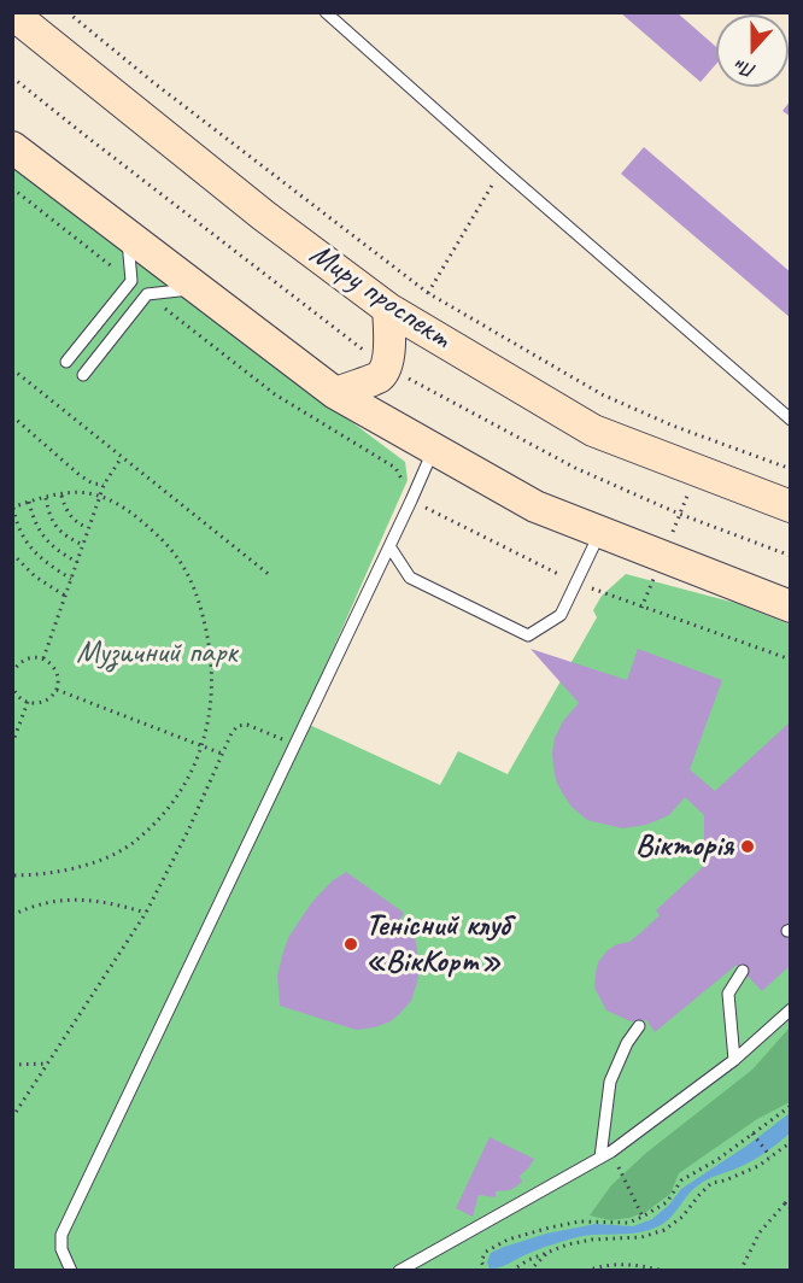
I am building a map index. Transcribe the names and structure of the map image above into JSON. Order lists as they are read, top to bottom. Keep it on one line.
{"streets":{"main road":["Миру проспект"]},"parks":["Музичний парк"],"places":["Вікторія","Тенісний клуб «ВікКорт»"],"north":"bottom"}
